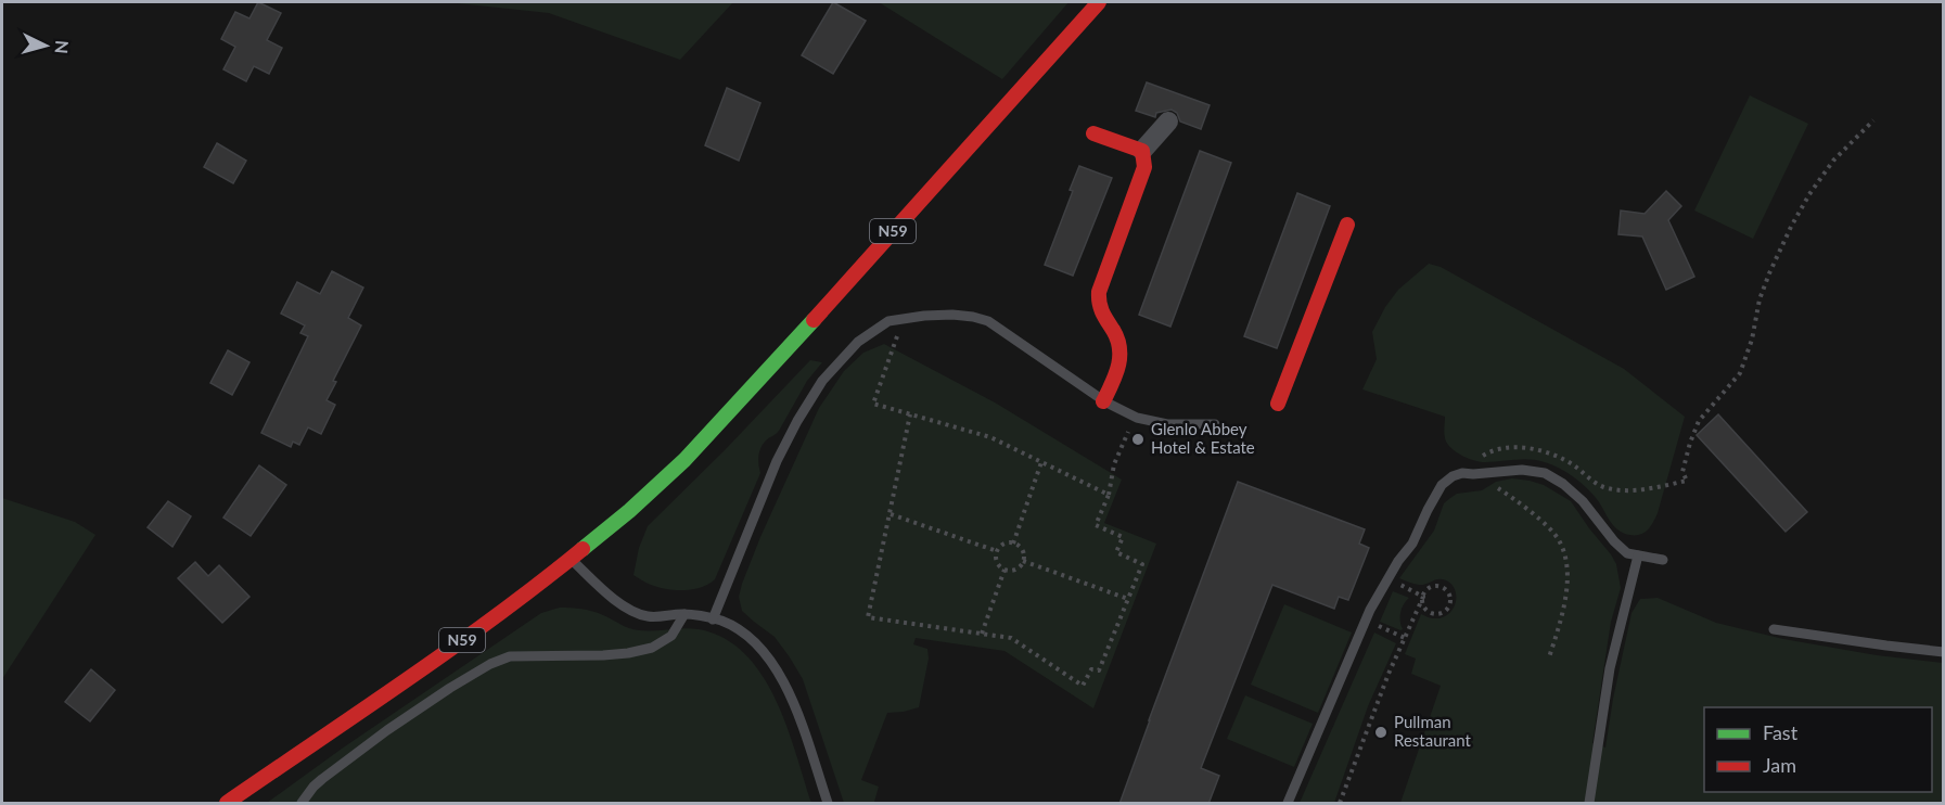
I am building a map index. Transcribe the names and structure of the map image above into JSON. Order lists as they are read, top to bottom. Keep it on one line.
{"streets":{"main road":["N59"]},"places":["Glenlo Abbey Hotel & Estate","Pullman Restaurant"],"legend":["Fast","Jam"],"north":"right"}
